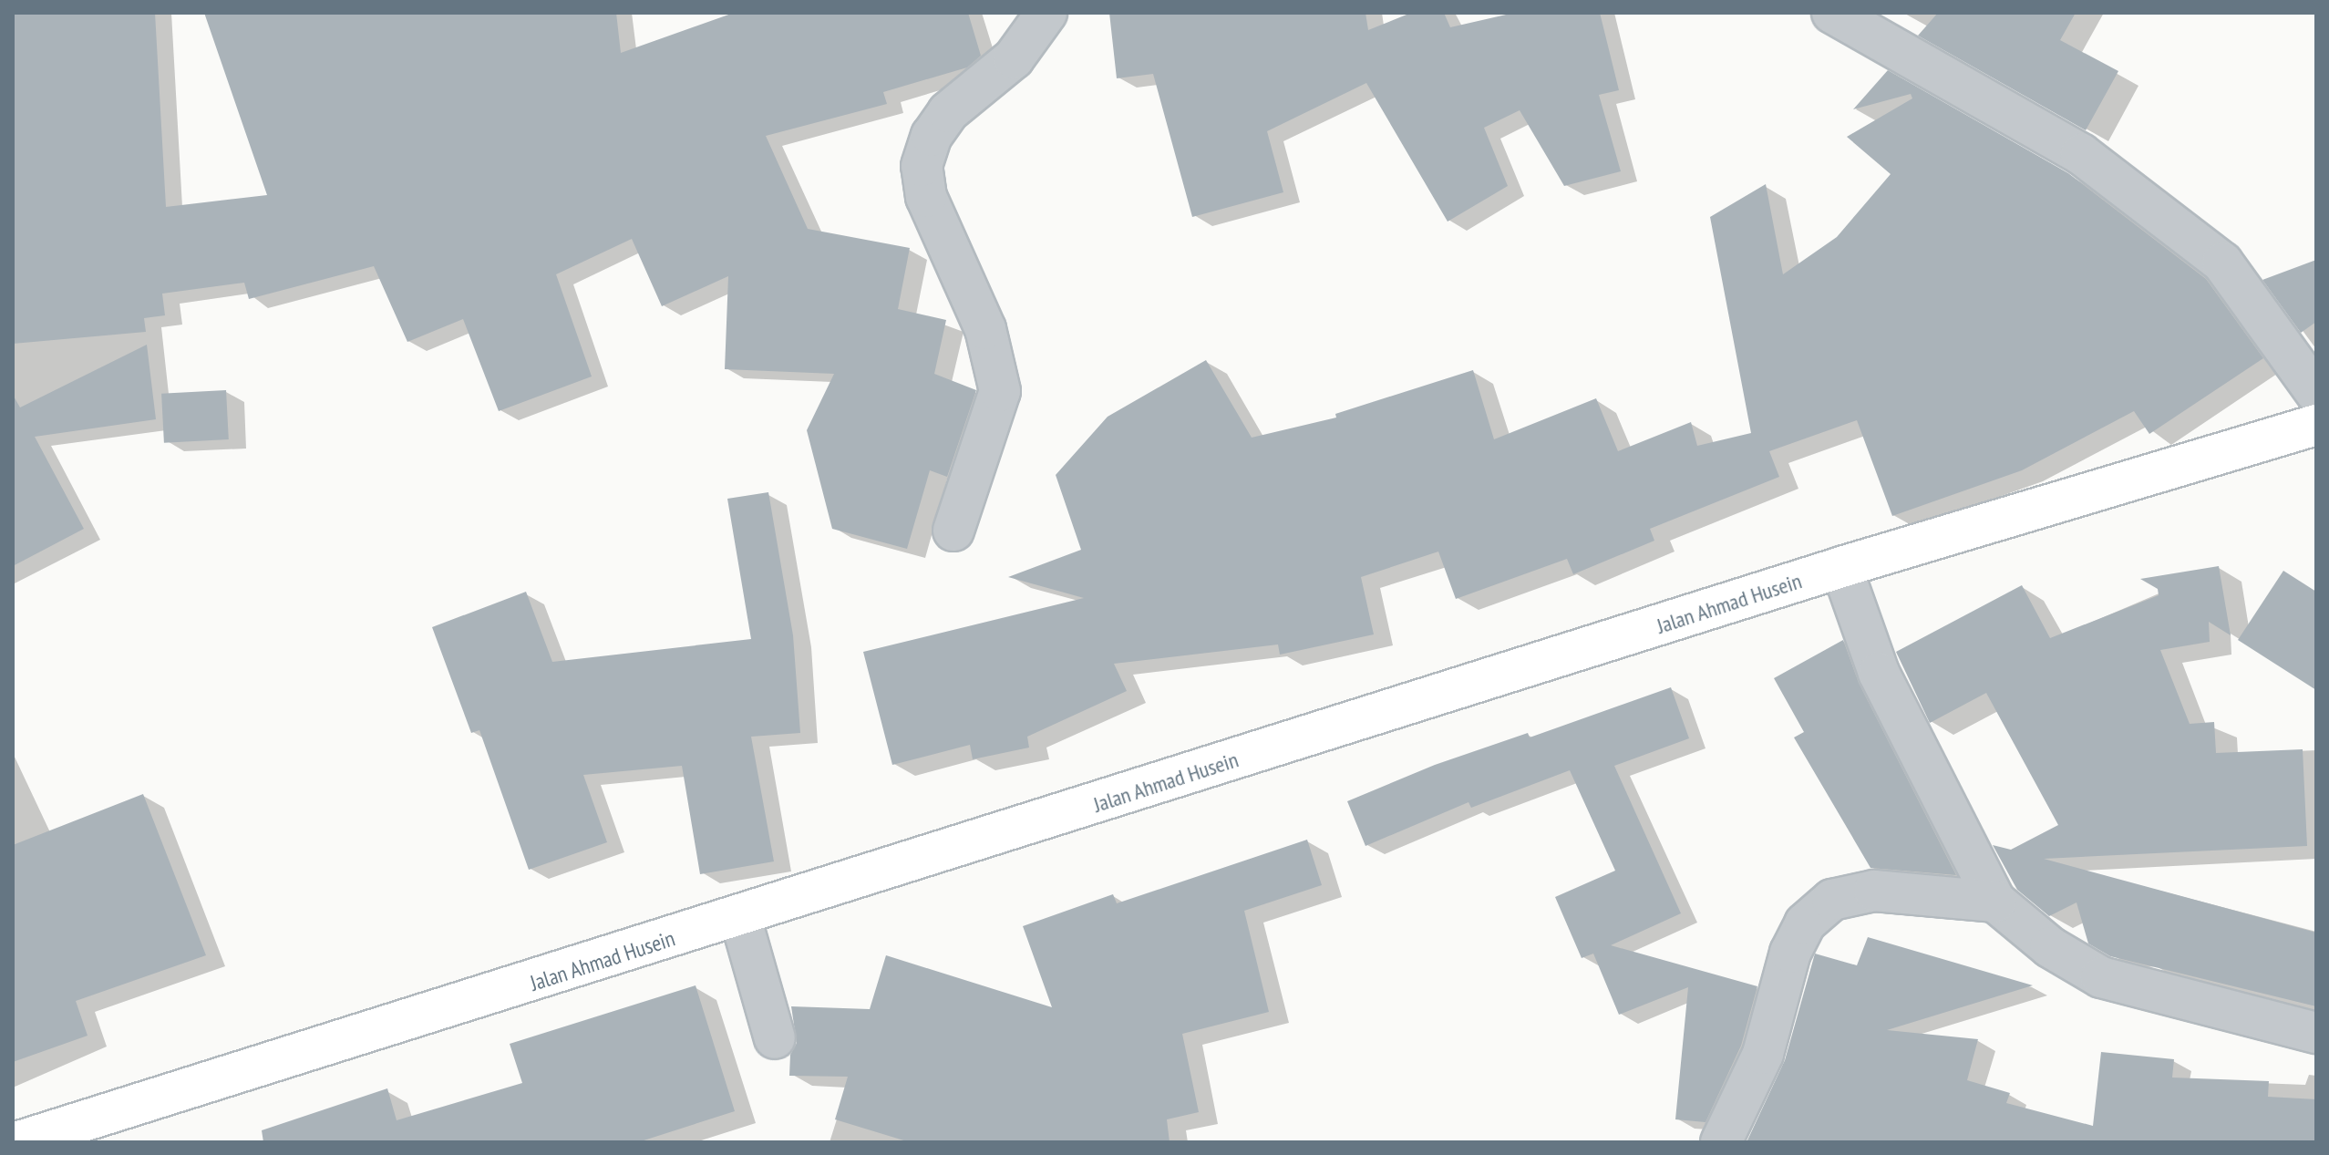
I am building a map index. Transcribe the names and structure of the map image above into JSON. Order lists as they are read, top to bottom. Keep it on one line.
{"streets":{"main road":["Jalan Ahmad Husein"]}}
